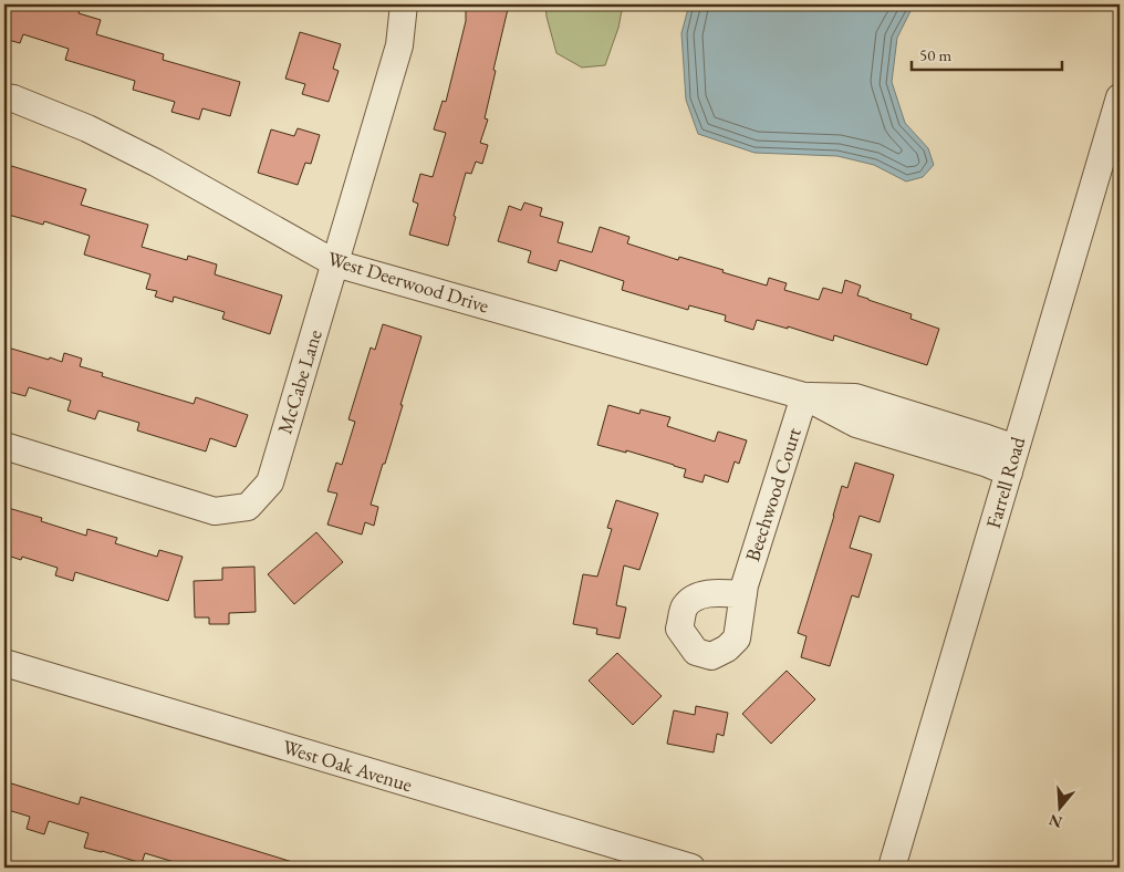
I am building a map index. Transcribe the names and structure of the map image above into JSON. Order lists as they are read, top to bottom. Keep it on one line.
{"streets":{"street":["West Deerwood Drive","McCabe Lane","Farrell Road","Beechwood Court","West Oak Avenue"]},"crossings":[["West Deerwood Drive","McCabe Lane"],["West Deerwood Drive","Farrell Road"],["West Deerwood Drive","Beechwood Court"]],"scale_bar":"50 m","north":"bottom"}
